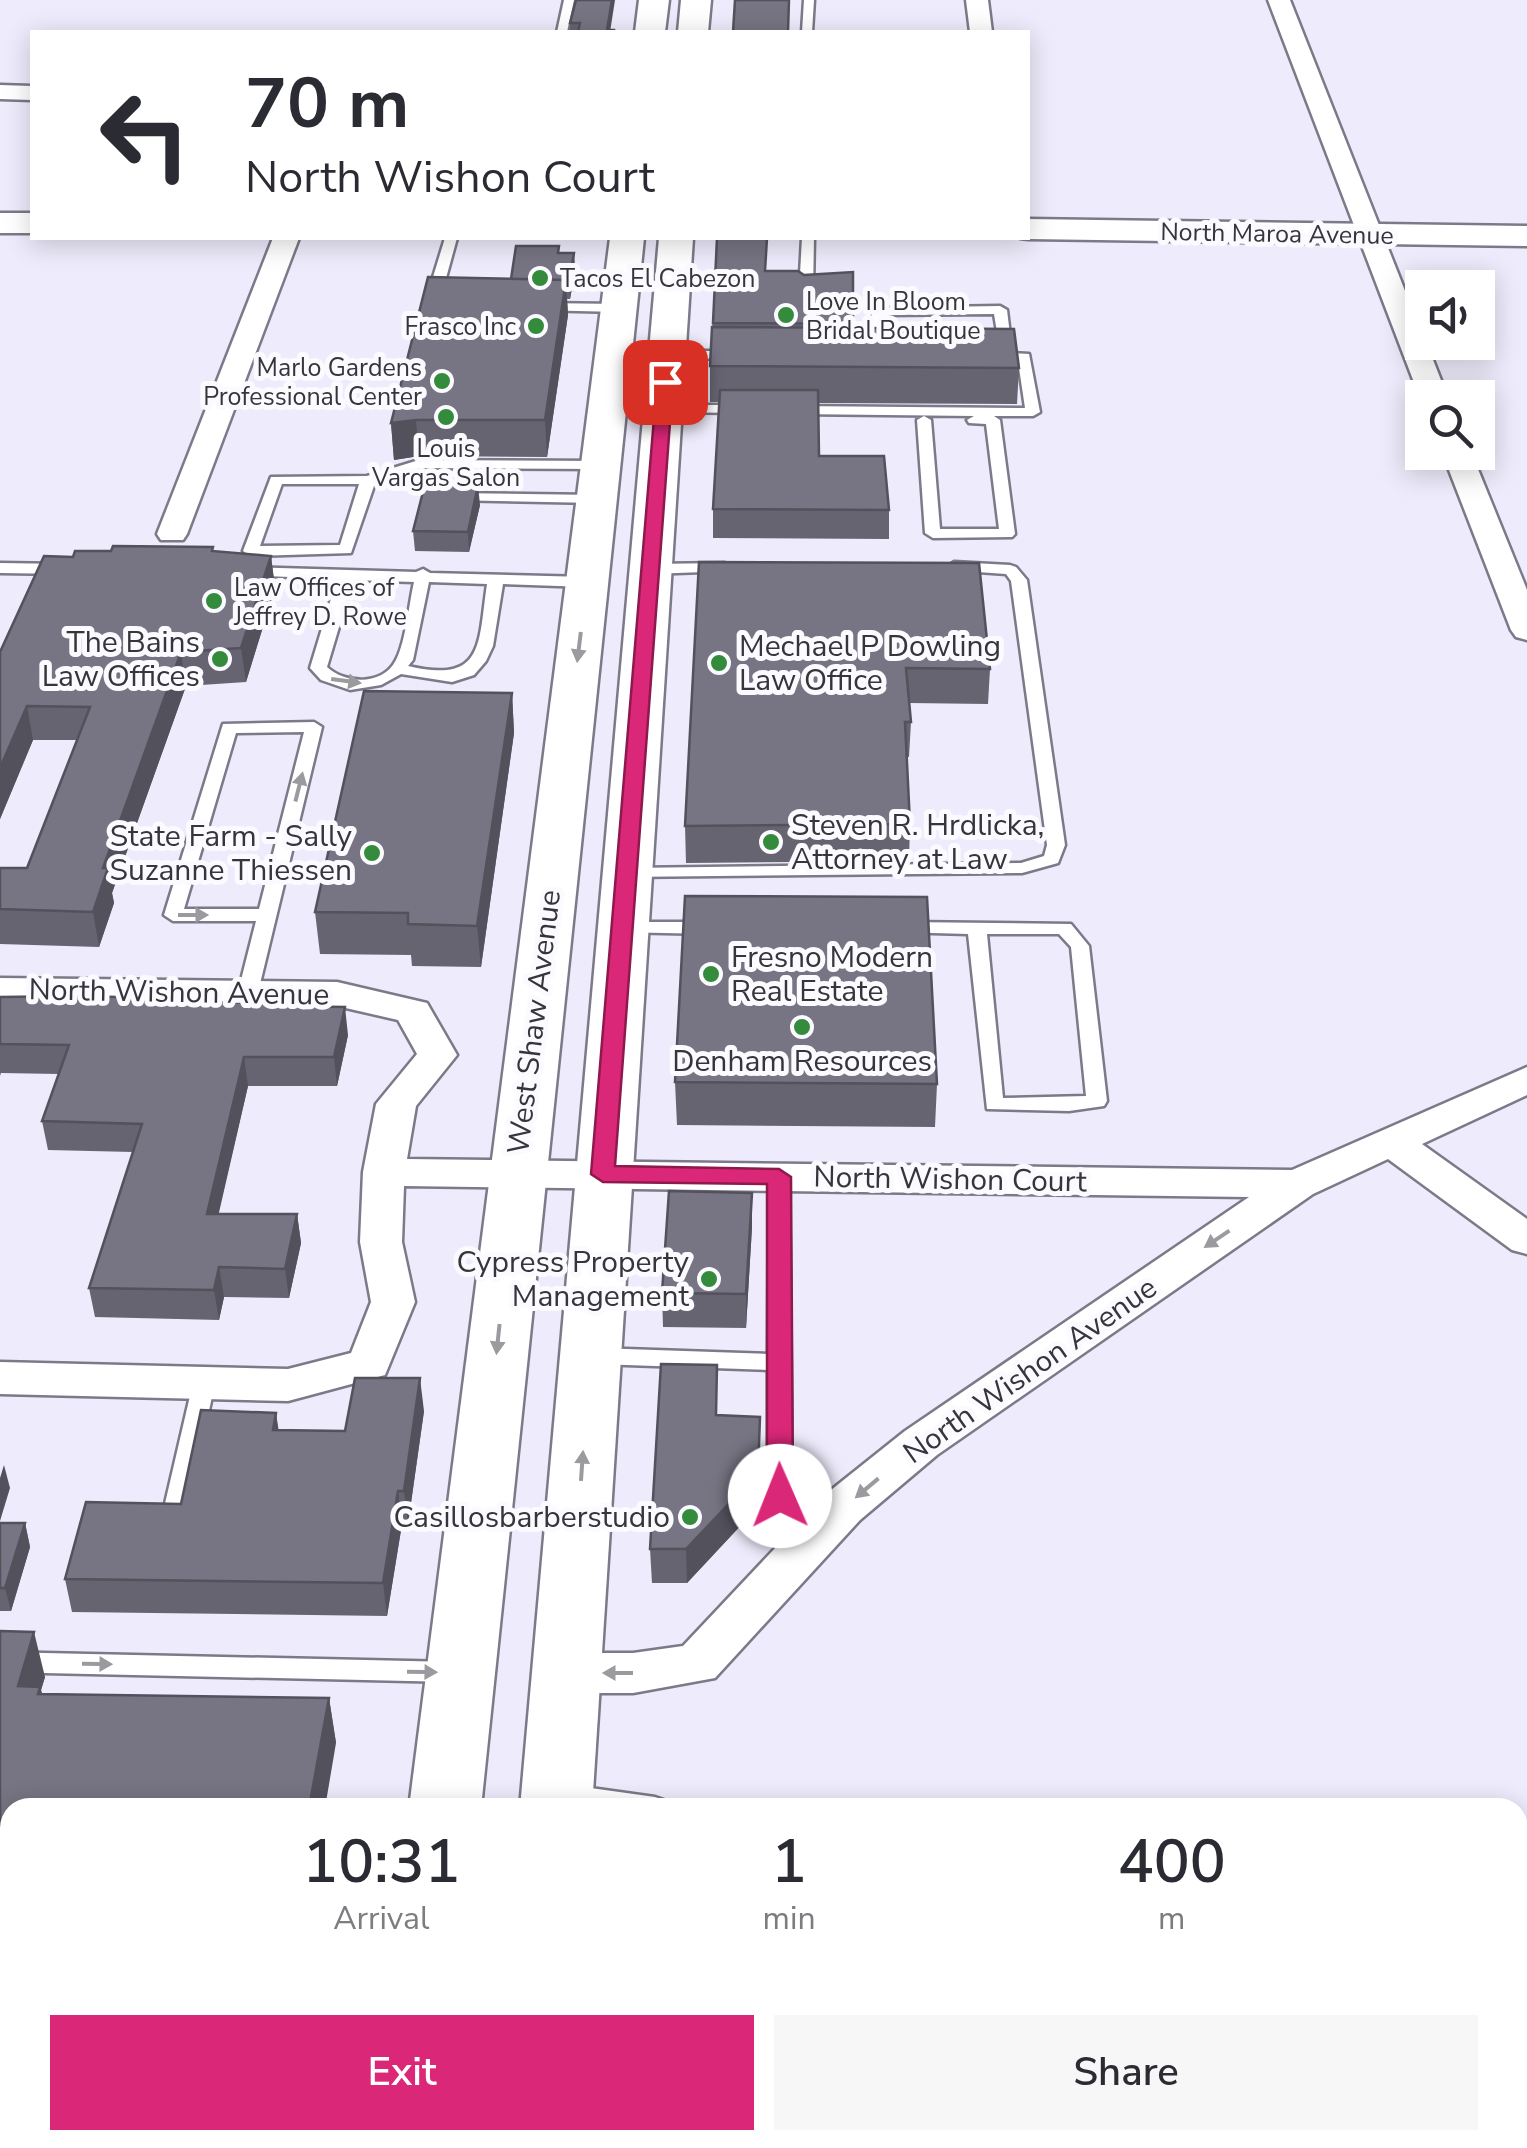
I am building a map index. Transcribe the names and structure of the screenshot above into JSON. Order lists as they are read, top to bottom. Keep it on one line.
{"streets":{"main road":["North Maroa Avenue","West Shaw Avenue"],"street":["North Wishon Avenue","North Wishon Court"]},"crossings":[["North Wishon Avenue","North Wishon Court"]],"one_way":["North Wishon Avenue"],"places":["Tacos El Cabezon","Love In Bloom Bridal Boutique","Frasco Inc","Marlo Gardens Professional Center","Louis Vargas Salon","Law Offices of Jeffrey D. Rowe","The Bains Law Offices","Mechael P Dowling Law Office","Steven R. Hrdlicka, Attorney at Law","State Farm - Sally Suzanne Thiessen","Fresno Modern Real Estate","Denham Resources","Cypress Property Management","Casillosbarberstudio"],"page":{"turn":["70 m","North Wishon Court"],"eta":["10:31","Arrival","1","min","400","m"],"buttons":["Exit","Share"]}}
